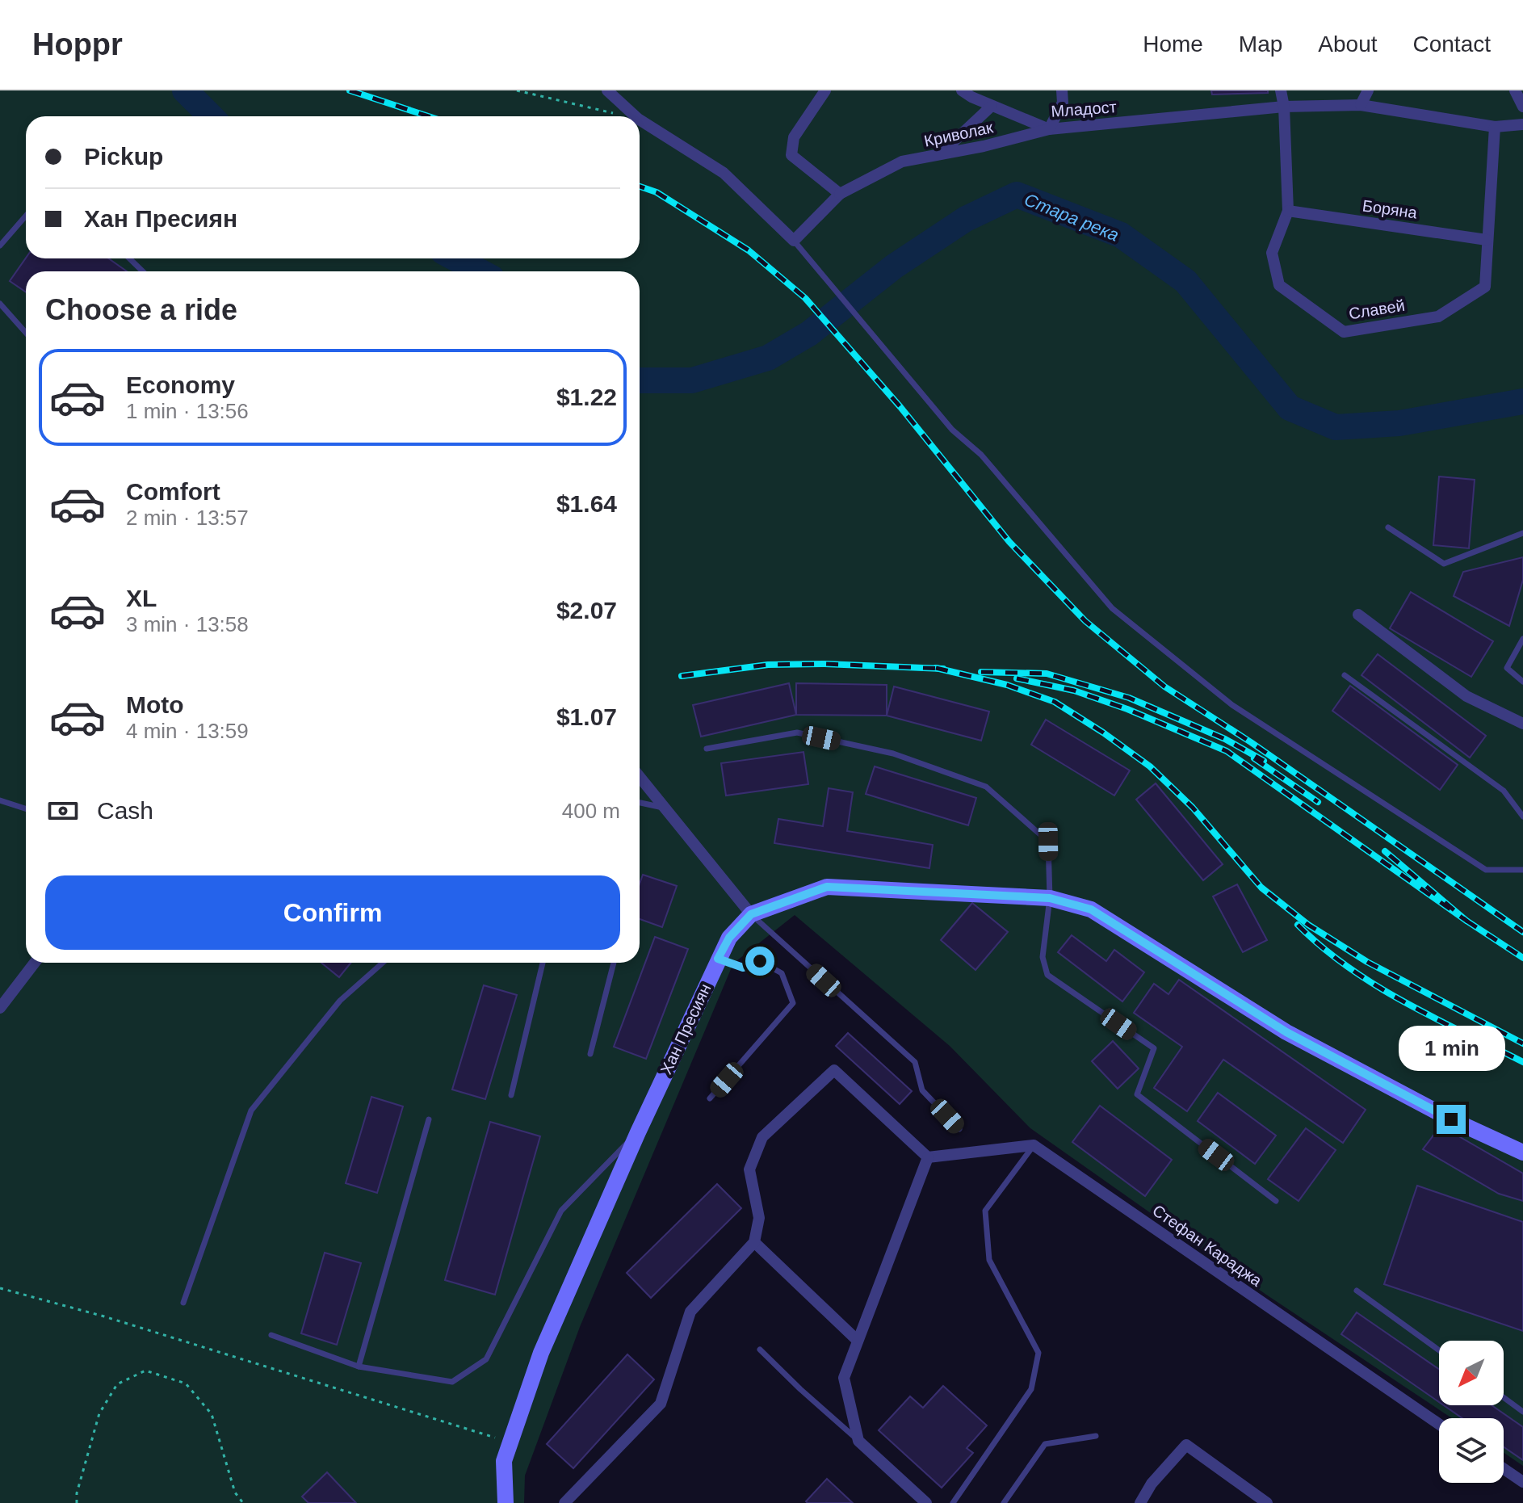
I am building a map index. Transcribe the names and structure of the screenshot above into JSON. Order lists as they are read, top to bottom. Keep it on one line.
{"streets":{"street":["Младост","Криволак","Боряна","Славей","Хан Пресиян","Стефан Караджа"]},"crossings":[["Младост","Криволак"],["Младост","Славей"],["Боряна","Славей"]],"water":["Стара река"],"north":"bottom left","page":{"header":"Hoppr","nav":["Home","Map","About","Contact"],"banner":["Pickup","Хан Пресиян"],"heading":"Choose a ride","list":[{"name":"Economy","note":"1 min · 13:56","value":"$1.22"},{"name":"Comfort","note":"2 min · 13:57","value":"$1.64"},{"name":"XL","note":"3 min · 13:58","value":"$2.07"},{"name":"Moto","note":"4 min · 13:59","value":"$1.07"}],"pay":["Cash","400 m"],"buttons":"Confirm","bubble":"1 min"}}
